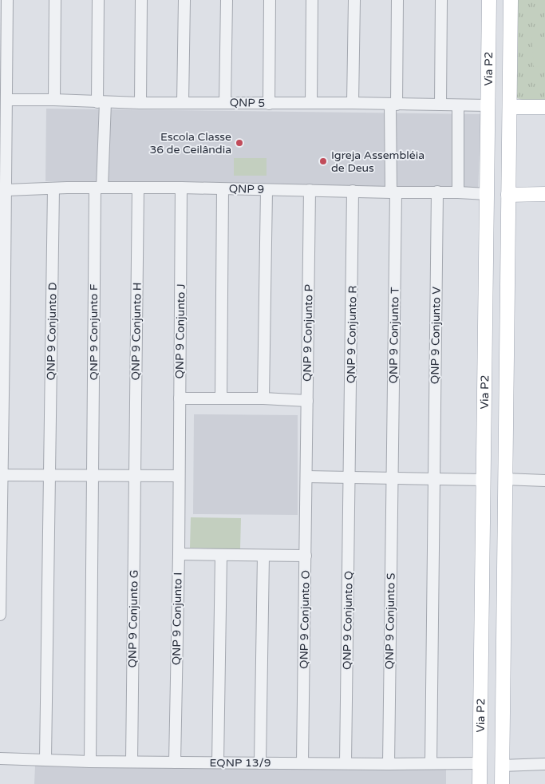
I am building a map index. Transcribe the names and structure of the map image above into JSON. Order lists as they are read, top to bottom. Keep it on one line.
{"streets":{"main road":["Via P2"],"street":["QNP 5","QNP 9","QNP 9 Conjunto D","QNP 9 Conjunto H","QNP 9 Conjunto J","QNP 9 Conjunto F","QNP 9 Conjunto P","QNP 9 Conjunto R","QNP 9 Conjunto T","QNP 9 Conjunto V","QNP 9 Conjunto G","QNP 9 Conjunto I","QNP 9 Conjunto O","QNP 9 Conjunto Q","QNP 9 Conjunto S","EQNP 13/9"]},"crossings":[["Via P2","QNP 5"],["Via P2","QNP 9"],["Via P2","EQNP 13/9"],["QNP 5","QNP 9 Conjunto F"],["QNP 5","QNP 9 Conjunto T"],["QNP 9","QNP 9 Conjunto D"],["QNP 9","QNP 9 Conjunto H"],["QNP 9","QNP 9 Conjunto J"],["QNP 9","QNP 9 Conjunto F"],["QNP 9","QNP 9 Conjunto P"],["QNP 9","QNP 9 Conjunto R"],["QNP 9","QNP 9 Conjunto T"],["QNP 9","QNP 9 Conjunto V"],["QNP 9 Conjunto D","EQNP 13/9"],["QNP 9 Conjunto H","QNP 9 Conjunto G"],["QNP 9 Conjunto J","QNP 9 Conjunto I"],["QNP 9 Conjunto F","EQNP 13/9"],["QNP 9 Conjunto P","QNP 9 Conjunto O"],["QNP 9 Conjunto R","QNP 9 Conjunto Q"],["QNP 9 Conjunto T","QNP 9 Conjunto S"],["QNP 9 Conjunto V","EQNP 13/9"],["QNP 9 Conjunto G","EQNP 13/9"],["QNP 9 Conjunto I","EQNP 13/9"],["QNP 9 Conjunto O","EQNP 13/9"],["QNP 9 Conjunto Q","EQNP 13/9"],["QNP 9 Conjunto S","EQNP 13/9"]],"places":["Escola Classe 36 de Ceilândia","Igreja Assembléia de Deus"]}
